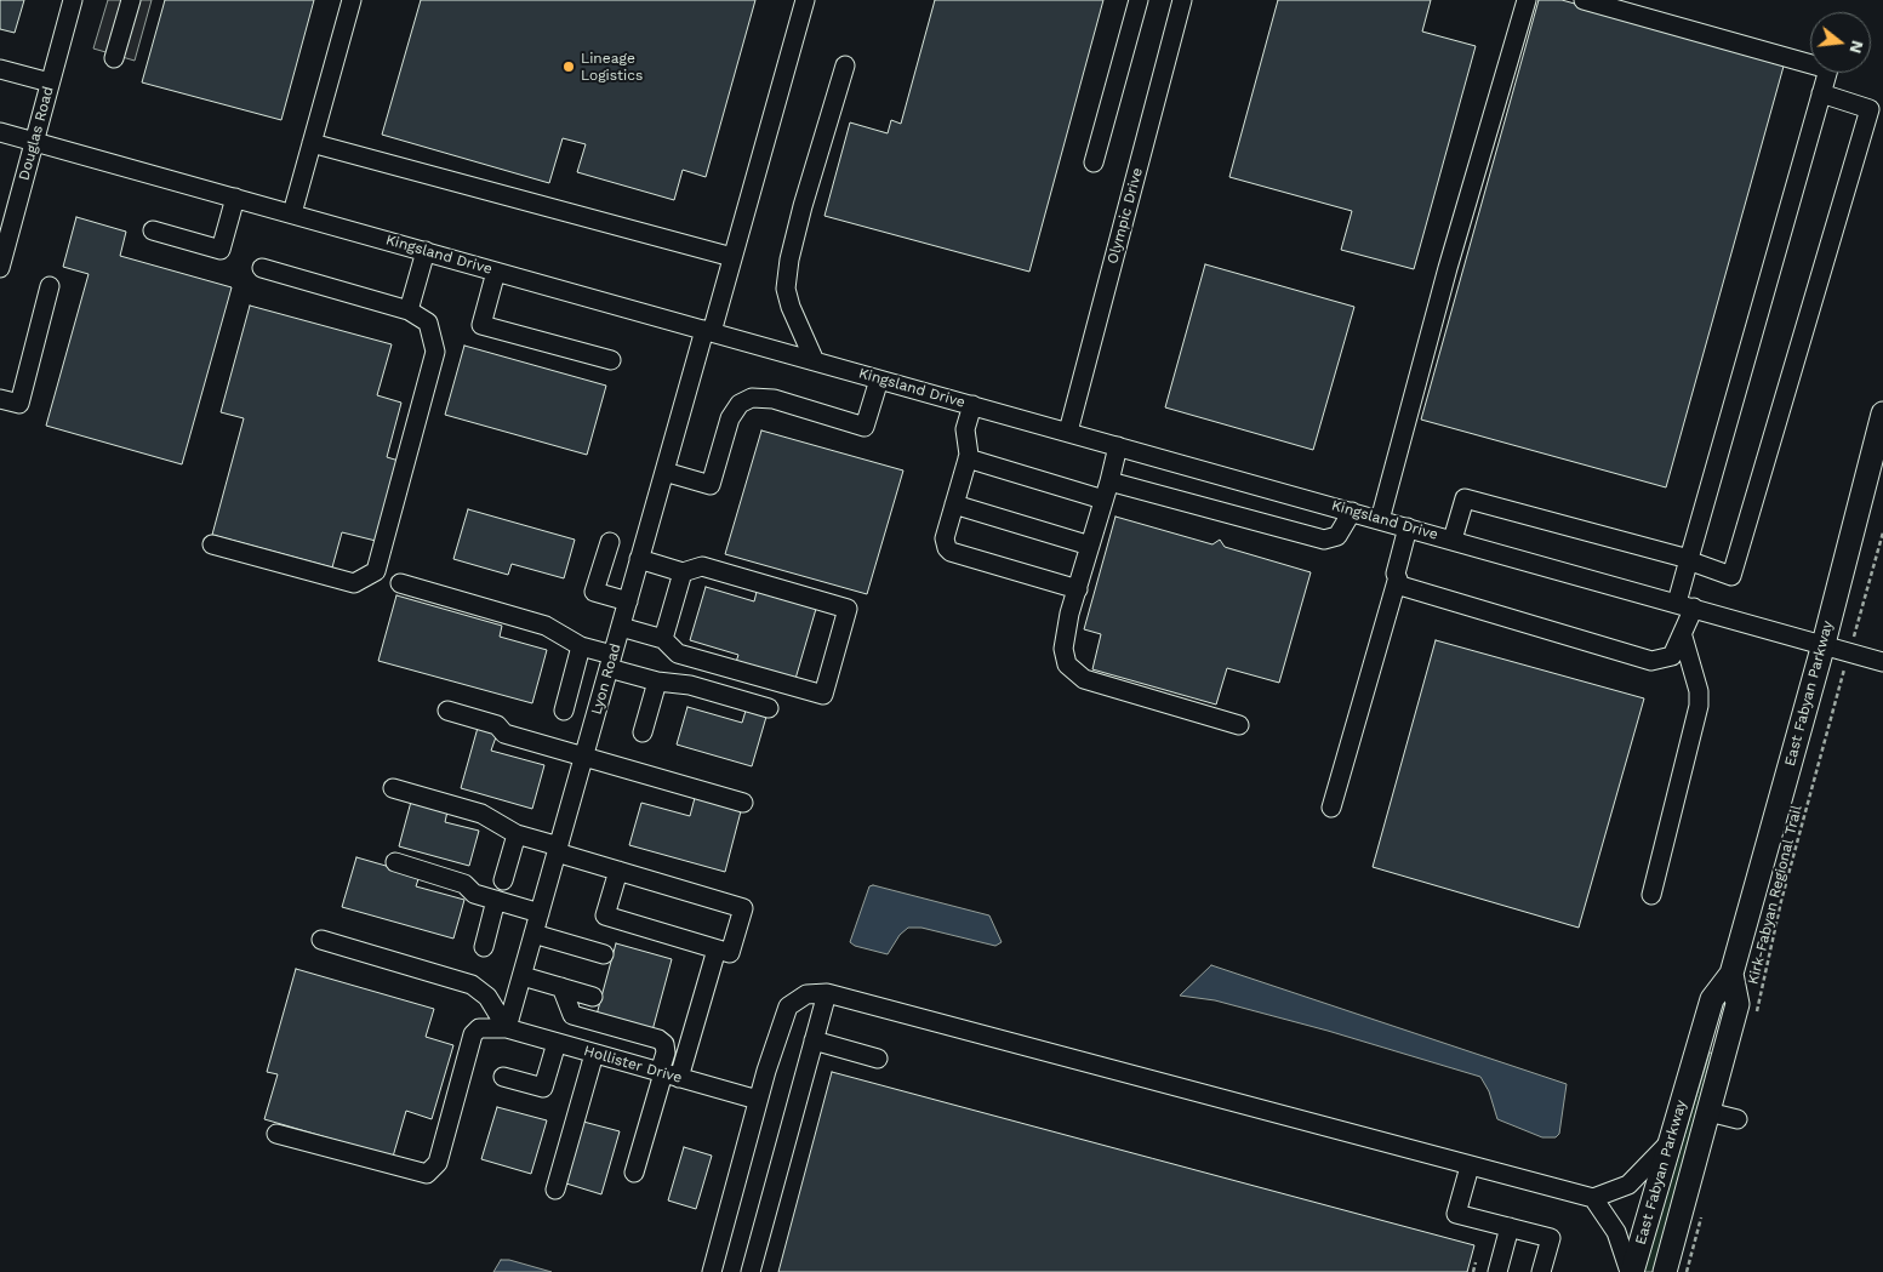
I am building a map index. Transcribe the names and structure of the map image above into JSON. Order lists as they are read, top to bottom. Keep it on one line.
{"streets":{"main road":["East Fabyan Parkway"],"street":["Douglas Road","Olympic Drive","Kingsland Drive","Lyon Road","Hollister Drive"],"path":["Kirk-Fabyan Regional Trail"]},"crossings":[["Douglas Road","Kingsland Drive"],["Olympic Drive","Kingsland Drive"],["Kingsland Drive","Lyon Road"],["Kingsland Drive","East Fabyan Parkway"],["Lyon Road","Hollister Drive"]],"places":["Lineage Logistics"],"north":"right"}
